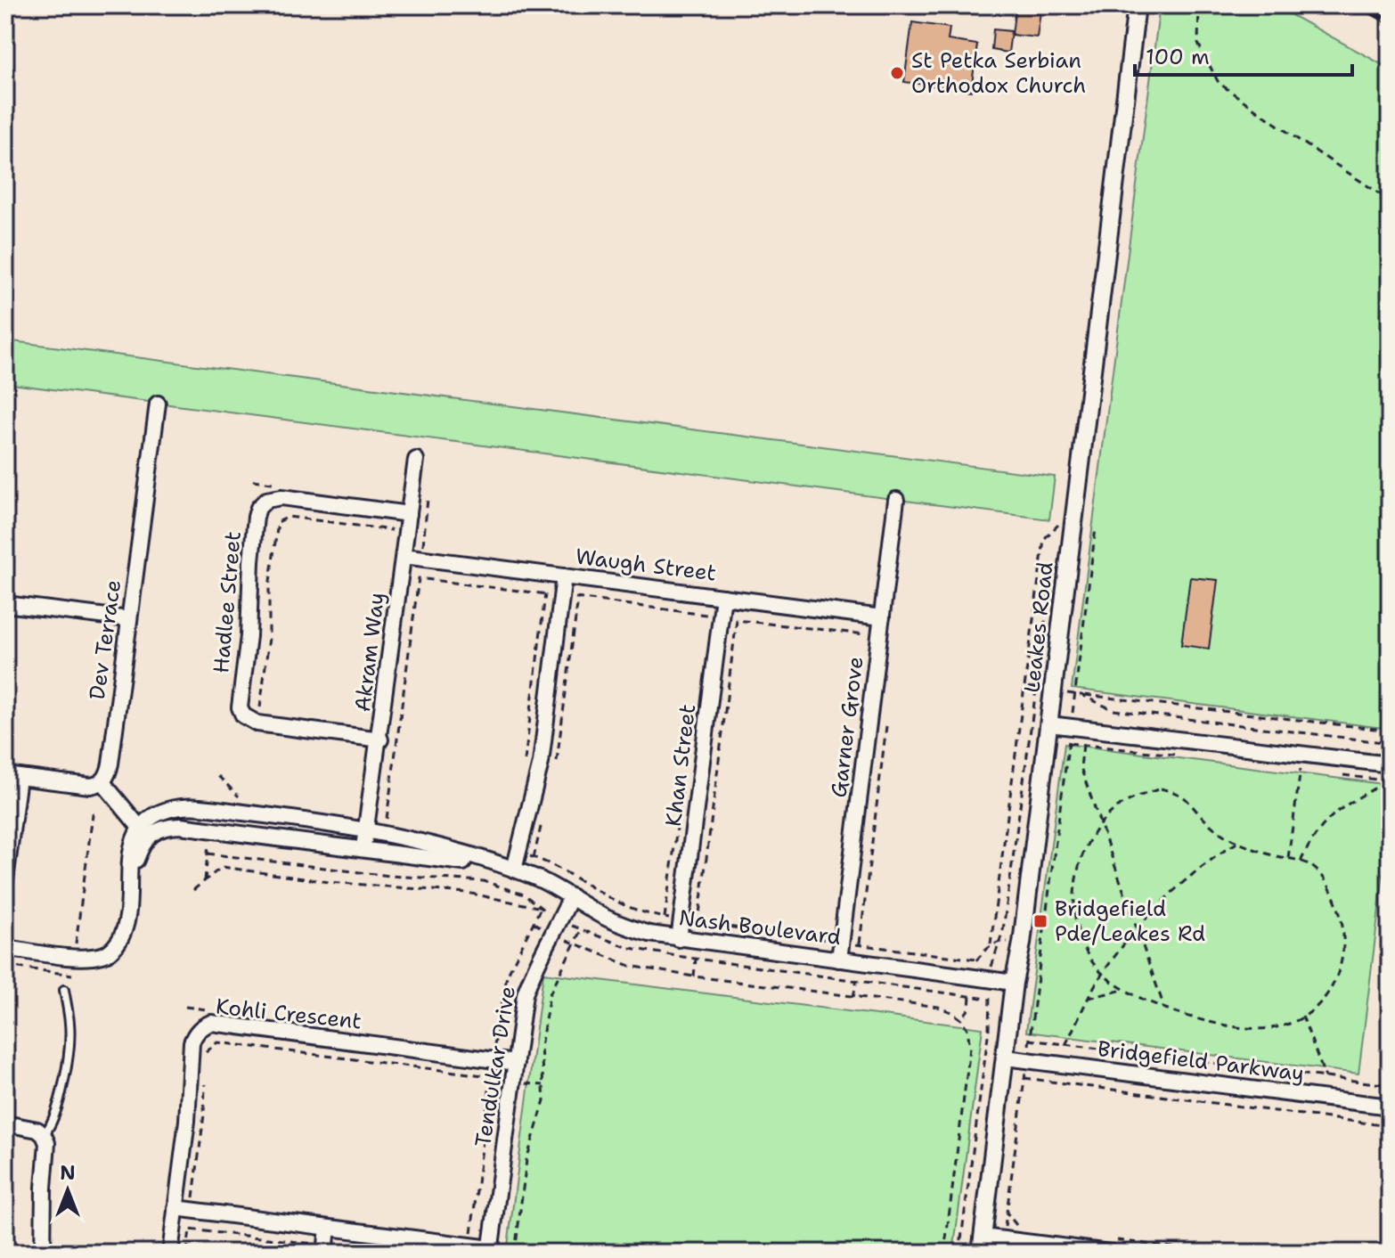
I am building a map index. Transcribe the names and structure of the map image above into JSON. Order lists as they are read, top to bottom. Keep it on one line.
{"streets":{"street":["Waugh Street","Hadlee Street","Leakes Road","Dev Terrace","Akram Way","Garner Grove","Khan Street","Nash Boulevard","Kohli Crescent","Bridgefield Parkway","Tendulkar Drive"]},"crossings":[["Waugh Street","Akram Way"],["Waugh Street","Garner Grove"],["Waugh Street","Khan Street"],["Hadlee Street","Akram Way"],["Leakes Road","Nash Boulevard"],["Leakes Road","Bridgefield Parkway"],["Akram Way","Nash Boulevard"],["Garner Grove","Nash Boulevard"],["Khan Street","Nash Boulevard"],["Nash Boulevard","Tendulkar Drive"],["Kohli Crescent","Tendulkar Drive"]],"places":{"other":["St Petka Serbian Orthodox Church"],"transit":["Bridgefield Pde/Leakes Rd"]},"scale_bar":"100 m","north":"top"}
